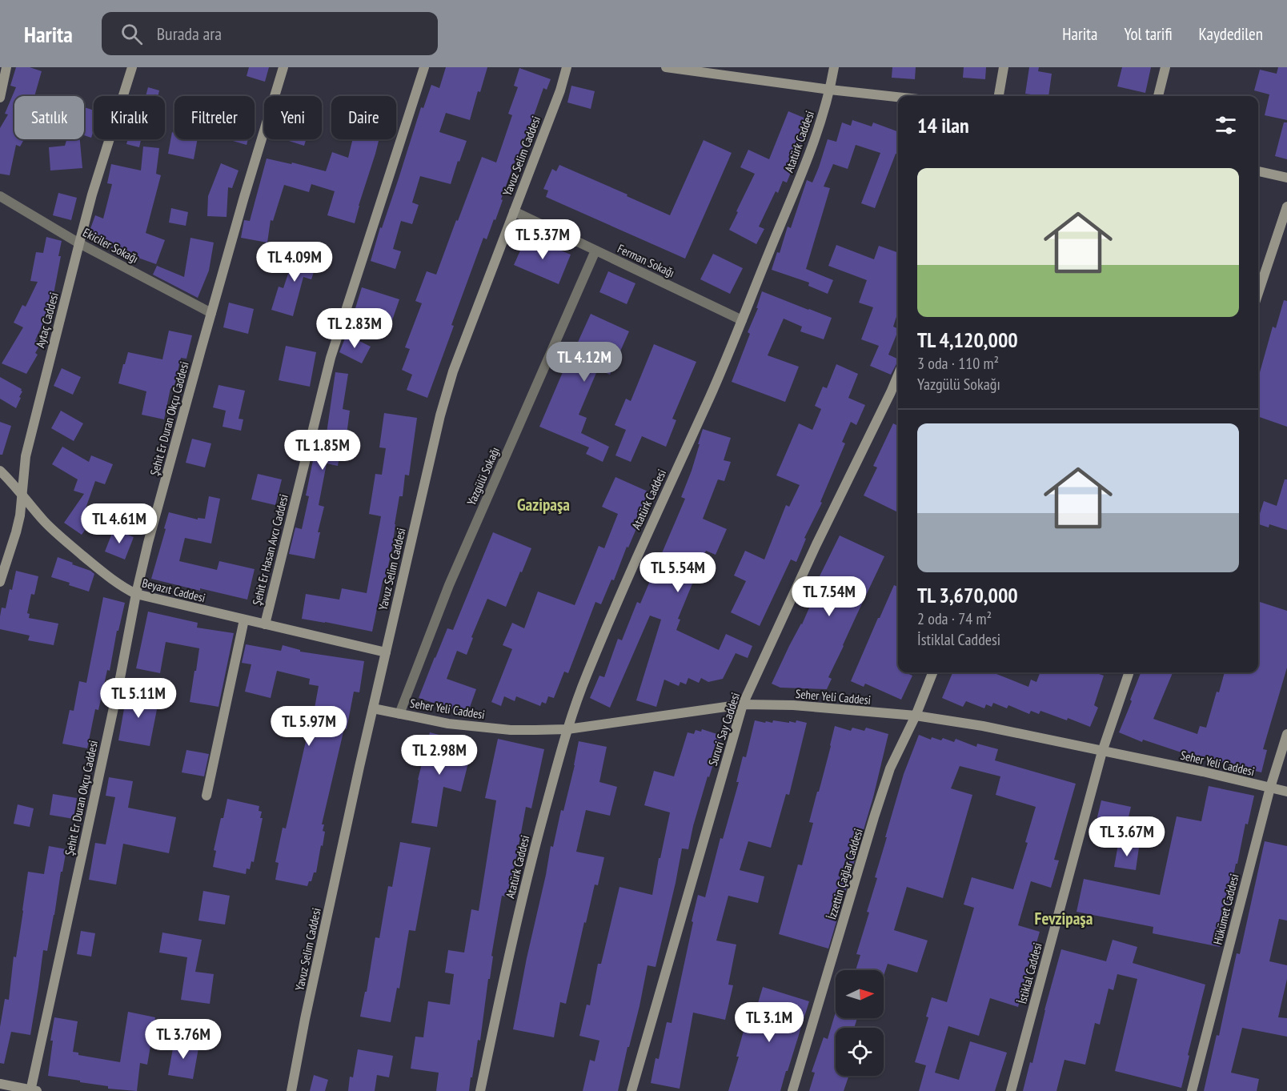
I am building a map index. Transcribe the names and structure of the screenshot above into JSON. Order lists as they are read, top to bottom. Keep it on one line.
{"streets":{"street":["Atatürk Caddesi","Yavuz Selim Caddesi","Ekiciler Sokağı","Ferman Sokağı","Aytaç Caddesi","Şehit Er Duran Okçu Caddesi","Yazgülü Sokağı","Şehit Er Hasan Avcı Caddesi","Beyazıt Caddesi","Seher Yeli Caddesi","Sururi Say Caddesi","İzzettin Çağlar Caddesi","Hükümet Caddesi","İstiklal Caddesi"]},"crossings":[["Atatürk Caddesi","Ferman Sokağı"],["Atatürk Caddesi","Seher Yeli Caddesi"],["Yavuz Selim Caddesi","Ferman Sokağı"],["Yavuz Selim Caddesi","Beyazıt Caddesi"],["Yavuz Selim Caddesi","Seher Yeli Caddesi"],["Ekiciler Sokağı","Aytaç Caddesi"],["Ekiciler Sokağı","Şehit Er Duran Okçu Caddesi"],["Ferman Sokağı","Yazgülü Sokağı"],["Aytaç Caddesi","Beyazıt Caddesi"],["Şehit Er Duran Okçu Caddesi","Beyazıt Caddesi"],["Yazgülü Sokağı","Seher Yeli Caddesi"],["Şehit Er Hasan Avcı Caddesi","Beyazıt Caddesi"],["Seher Yeli Caddesi","Sururi Say Caddesi"],["Seher Yeli Caddesi","İzzettin Çağlar Caddesi"],["Seher Yeli Caddesi","Hükümet Caddesi"],["Seher Yeli Caddesi","İstiklal Caddesi"]],"districts":["Gazipaşa","Fevzipaşa"],"north":"right","page":{"header":"Harita","search":"Burada ara","nav":["Harita","Yol tarifi","Kaydedilen"],"chip":["Satılık","Kiralık","Filtreler","Yeni","Daire"],"heading":"14 ilan","list":[{"name":"TL 4,120,000","note":"3 oda · 110 m² · Yazgülü Sokağı"},{"name":"TL 3,670,000","note":"2 oda · 74 m² · İstiklal Caddesi"}],"price":["TL 5.37M","TL 4.09M","TL 2.83M","TL 4.12M","TL 1.85M","TL 4.61M","TL 5.54M","TL 7.54M","TL 5.11M","TL 5.97M","TL 2.98M","TL 3.67M","TL 3.1M","TL 3.76M"]}}
